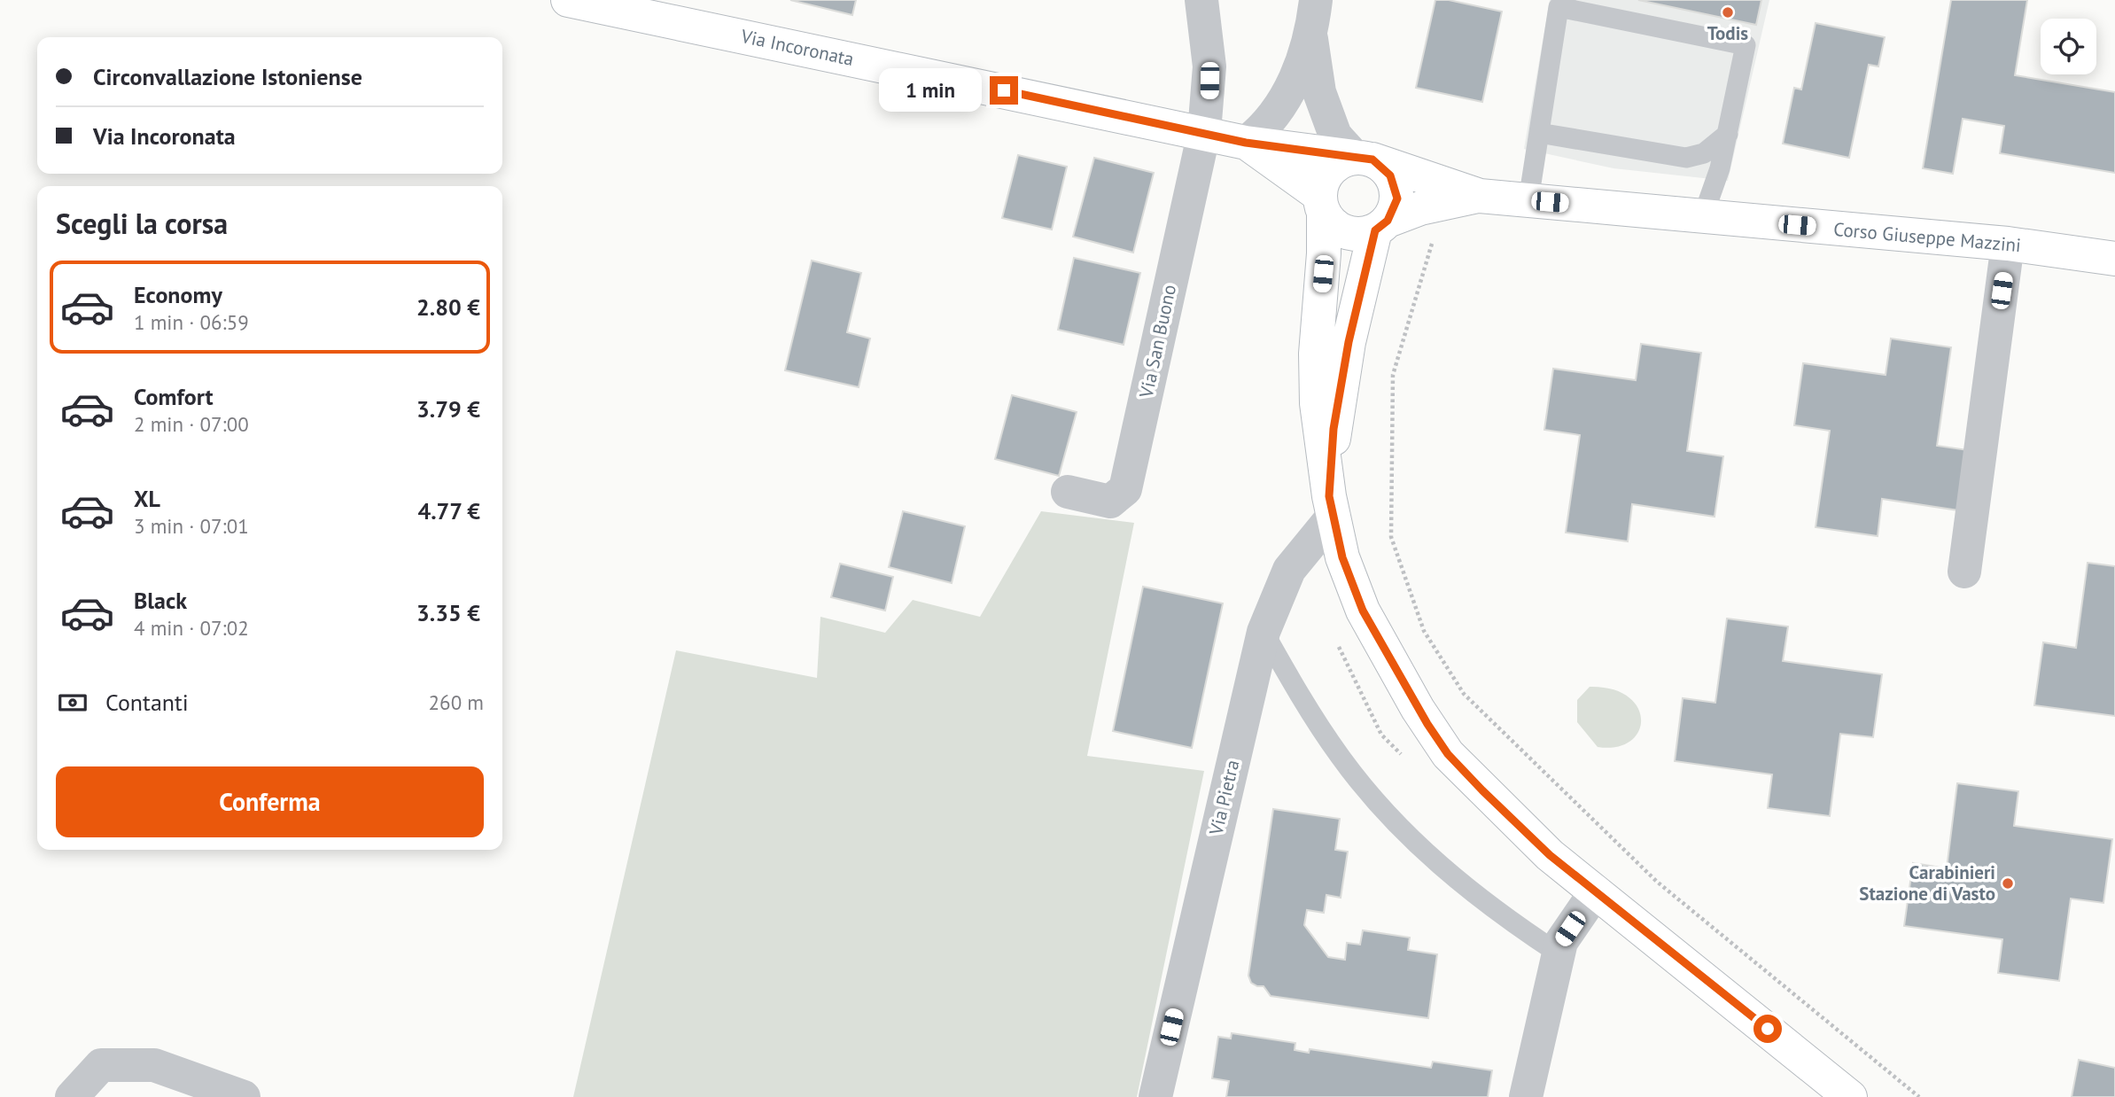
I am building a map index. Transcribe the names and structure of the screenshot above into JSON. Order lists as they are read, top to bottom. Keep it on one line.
{"streets":{"main road":["Via Incoronata","Corso Giuseppe Mazzini"],"street":["Via San Buono","Via Pietra"]},"crossings":[["Via Incoronata","Corso Giuseppe Mazzini"],["Via Incoronata","Via San Buono"]],"places":["Todis","Carabinieri Stazione di Vasto"],"page":{"banner":["Circonvallazione Istoniense","Via Incoronata"],"bubble":"1 min","heading":"Scegli la corsa","list":[{"name":"Economy","note":"1 min · 06:59","value":"2.80 €"},{"name":"Comfort","note":"2 min · 07:00","value":"3.79 €"},{"name":"XL","note":"3 min · 07:01","value":"4.77 €"},{"name":"Black","note":"4 min · 07:02","value":"3.35 €"}],"pay":["Contanti","260 m"],"buttons":"Conferma"}}
